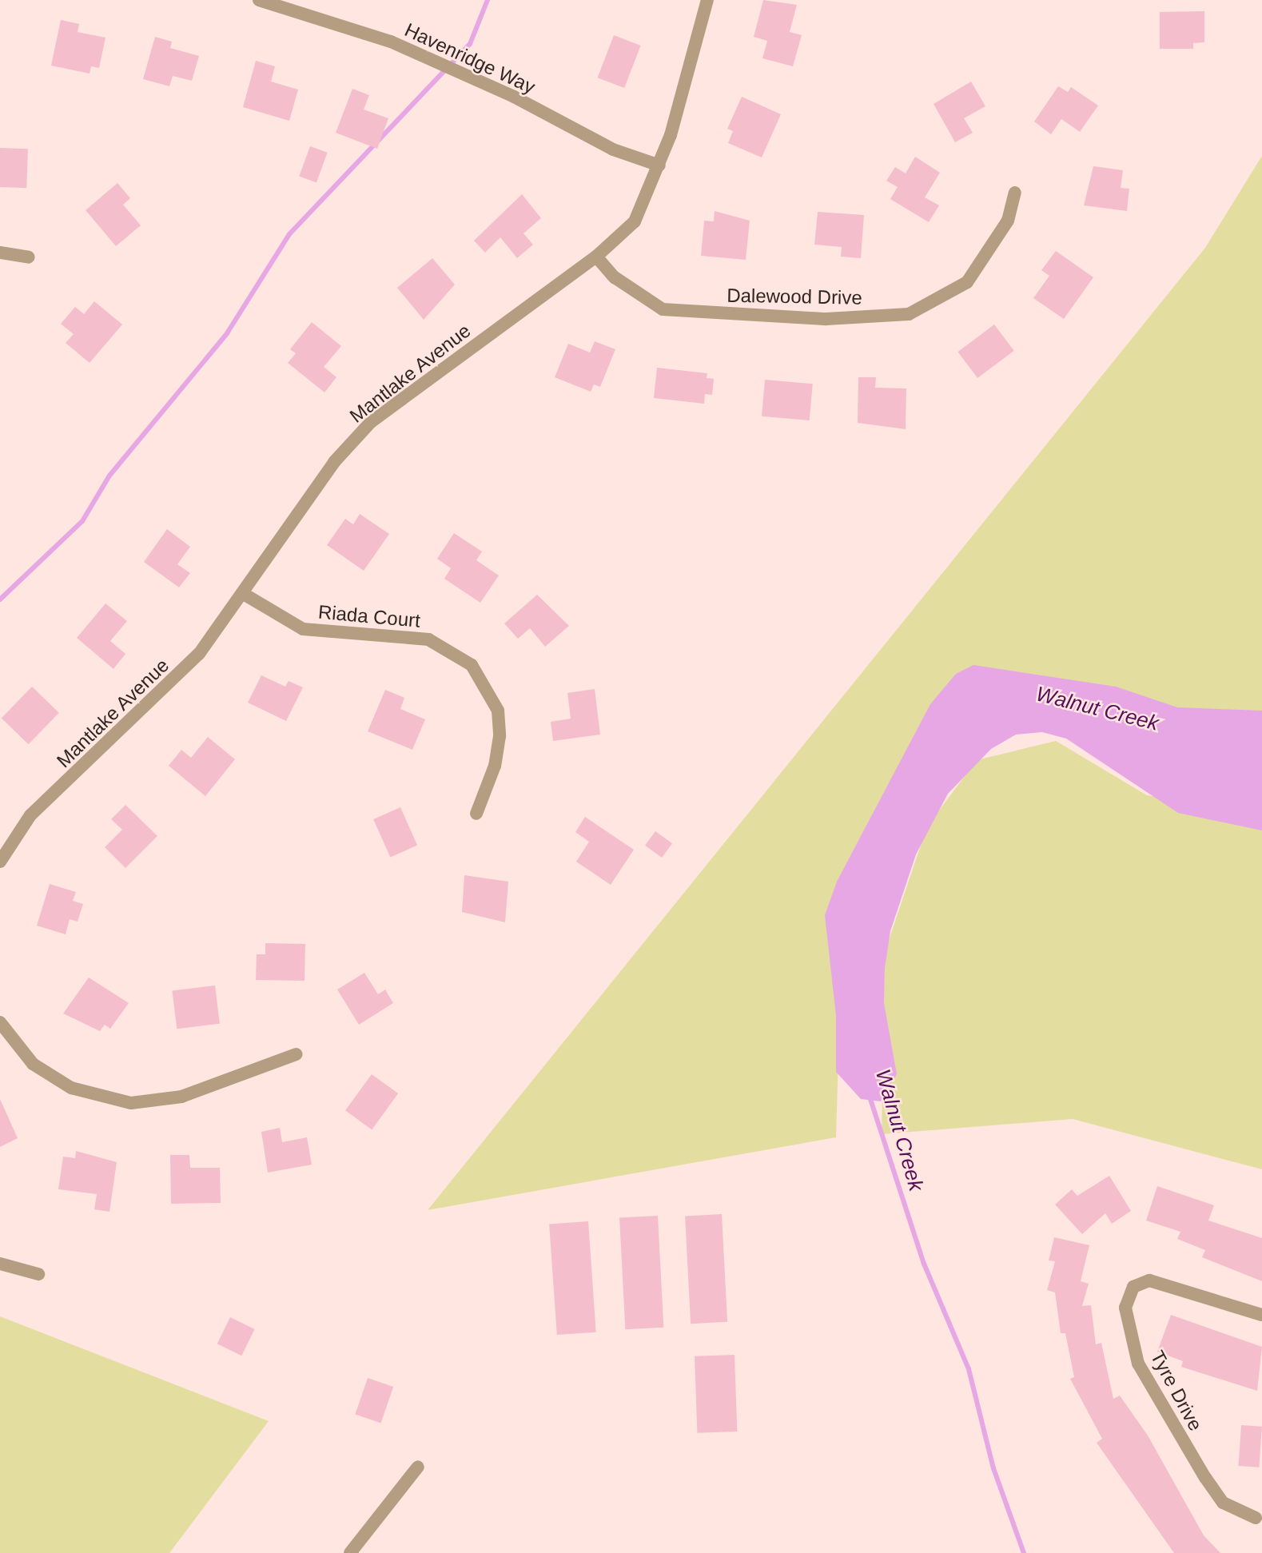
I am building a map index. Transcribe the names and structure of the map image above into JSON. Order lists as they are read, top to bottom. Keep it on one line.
{"streets":{"street":["Havenridge Way","Dalewood Drive","Mantlake Avenue","Riada Court","Tyre Drive"]},"crossings":[["Havenridge Way","Mantlake Avenue"],["Dalewood Drive","Mantlake Avenue"],["Mantlake Avenue","Riada Court"]],"water":["Walnut Creek"]}
